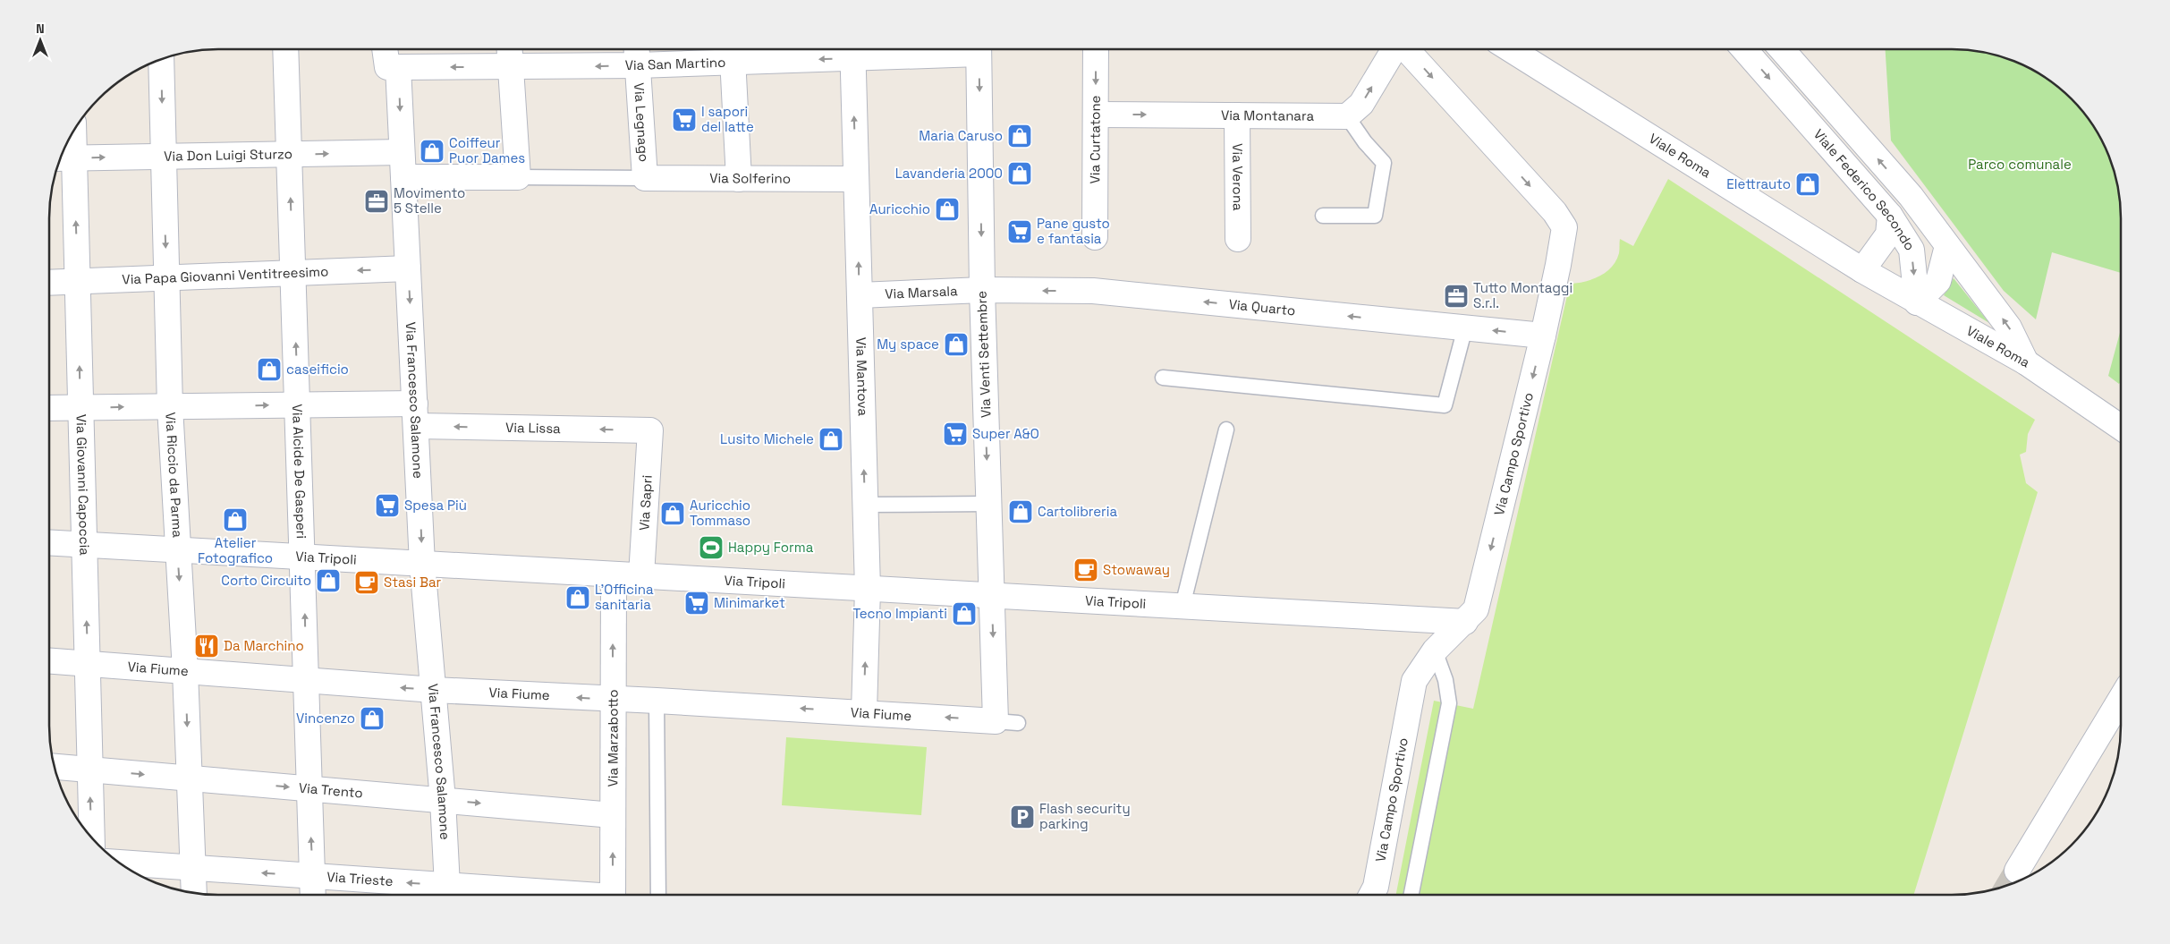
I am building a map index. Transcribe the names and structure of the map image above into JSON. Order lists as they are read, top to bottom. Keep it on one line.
{"streets":{"street":["Via San Martino","Via Montanara","Via Legnago","Via Curtatone","Via Don Luigi Sturzo","Viale Roma","Via Verona","Via Solferino","Viale Federico Secondo","Via Papa Giovanni Ventitreesimo","Via Marsala","Via Quarto","Via Venti Settembre","Via Mantova","Via Francesco Salamone","Via Lissa","Via Campo Sportivo","Via Alcide De Gasperi","Via Riccio da Parma","Via Giovanni Capoccia","Via Sapri","Via Tripoli","Via Fiume","Via Marzabotto","Via Trento","Via Trieste"]},"crossings":[["Via San Martino","Via Legnago"],["Via San Martino","Via Mantova"],["Via San Martino","Via Francesco Salamone"],["Via Montanara","Via Curtatone"],["Via Montanara","Via Verona"],["Via Legnago","Via Solferino"],["Via Don Luigi Sturzo","Via Francesco Salamone"],["Via Don Luigi Sturzo","Via Alcide De Gasperi"],["Via Don Luigi Sturzo","Via Riccio da Parma"],["Via Don Luigi Sturzo","Via Giovanni Capoccia"],["Viale Roma","Viale Federico Secondo"],["Via Solferino","Via Mantova"],["Via Papa Giovanni Ventitreesimo","Via Francesco Salamone"],["Via Papa Giovanni Ventitreesimo","Via Alcide De Gasperi"],["Via Papa Giovanni Ventitreesimo","Via Riccio da Parma"],["Via Papa Giovanni Ventitreesimo","Via Giovanni Capoccia"],["Via Marsala","Via Quarto"],["Via Marsala","Via Venti Settembre"],["Via Marsala","Via Mantova"],["Via Quarto","Via Venti Settembre"],["Via Quarto","Via Campo Sportivo"],["Via Venti Settembre","Via Tripoli"],["Via Venti Settembre","Via Fiume"],["Via Mantova","Via Tripoli"],["Via Mantova","Via Fiume"],["Via Francesco Salamone","Via Lissa"],["Via Francesco Salamone","Via Tripoli"],["Via Francesco Salamone","Via Fiume"],["Via Francesco Salamone","Via Trento"],["Via Francesco Salamone","Via Trieste"],["Via Lissa","Via Alcide De Gasperi"],["Via Lissa","Via Riccio da Parma"],["Via Lissa","Via Giovanni Capoccia"],["Via Lissa","Via Sapri"],["Via Campo Sportivo","Via Tripoli"],["Via Alcide De Gasperi","Via Tripoli"],["Via Alcide De Gasperi","Via Fiume"],["Via Alcide De Gasperi","Via Trento"],["Via Alcide De Gasperi","Via Trieste"],["Via Riccio da Parma","Via Tripoli"],["Via Riccio da Parma","Via Fiume"],["Via Riccio da Parma","Via Trento"],["Via Riccio da Parma","Via Trieste"],["Via Giovanni Capoccia","Via Tripoli"],["Via Giovanni Capoccia","Via Fiume"],["Via Giovanni Capoccia","Via Trento"],["Via Sapri","Via Tripoli"],["Via Tripoli","Via Marzabotto"],["Via Fiume","Via Marzabotto"],["Via Marzabotto","Via Trento"]],"one_way":["Via Montanara","Via Don Luigi Sturzo","Via Quarto","Via Venti Settembre","Via Mantova","Via Francesco Salamone","Via Campo Sportivo","Via Alcide De Gasperi","Via Riccio da Parma","Via Giovanni Capoccia","Via Fiume","Via Marzabotto","Via Trento","Via Trieste"],"parks":["Parco comunale"],"places":{"supermarket":["I sapori del latte","Pane gusto e fantasia","Super A&O","Spesa Più","Minimarket"],"shop":["Maria Caruso","Coiffeur Puor Dames","Lavanderia 2000","Elettrauto","Auricchio","My space","caseificio","Lusito Michele","Cartolibreria","Auricchio Tommaso","Atelier Fotografico","Corto Circuito","L'Officina sanitaria","Tecno Impianti","Vincenzo"],"office":["Movimento 5 Stelle","Tutto Montaggi S.r.l."],"sports":["Happy Forma"],"cafe":["Stowaway","Stasi Bar"],"restaurant":["Da Marchino"],"parking":["Flash security parking"]},"north":"top"}
